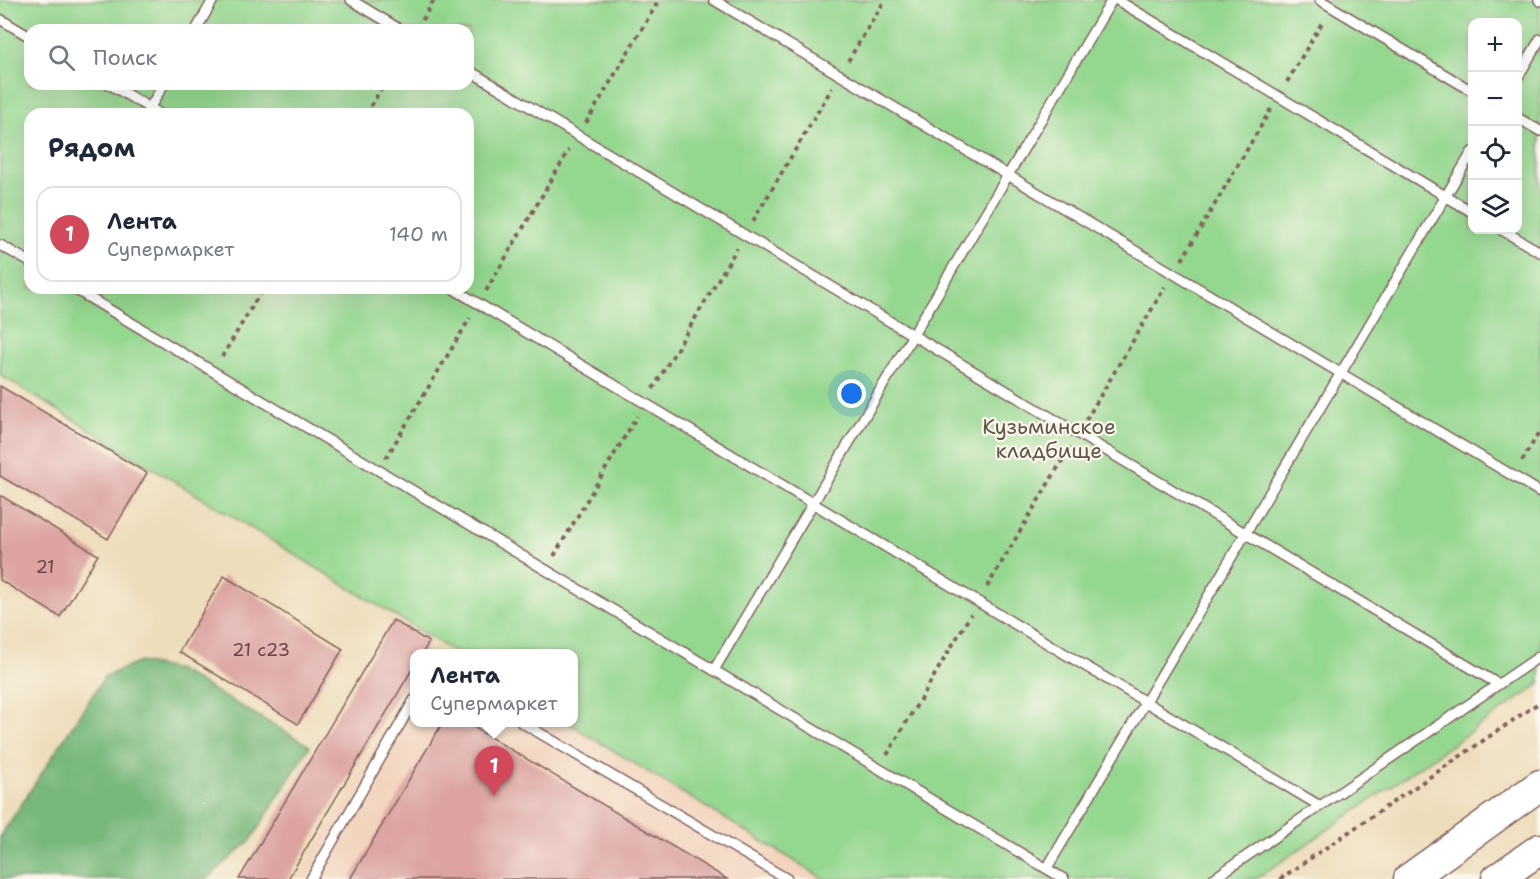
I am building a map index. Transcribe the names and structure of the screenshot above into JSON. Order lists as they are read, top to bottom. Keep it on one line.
{"parks":["Кузьминское кладбище"],"house_numbers":["21","21 с23"],"page":{"map_buttons":["+","−"],"search":"Поиск","heading":"Рядом","list":[{"mark":"1","name":"Лента","note":"Супермаркет","value":"140 m"}],"popup":["Лента","Супермаркет"],"pins":"1"}}
